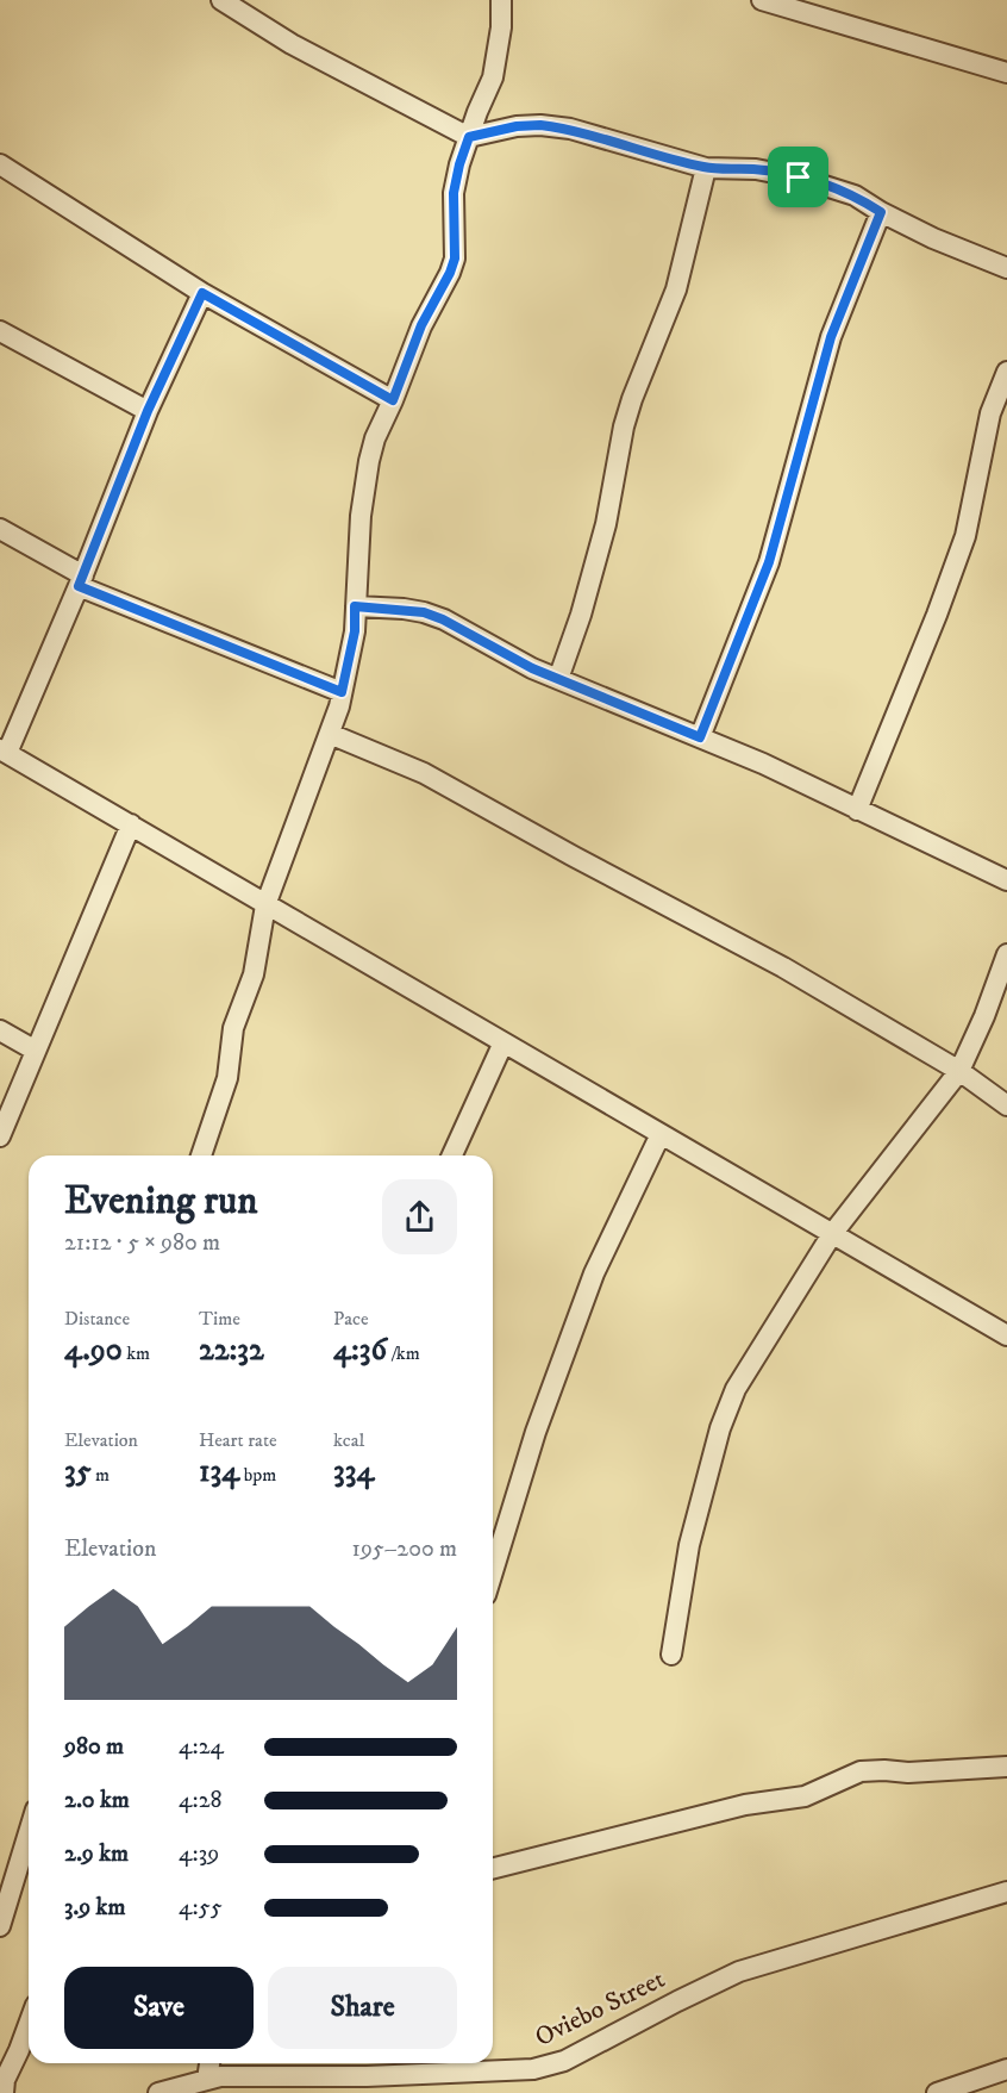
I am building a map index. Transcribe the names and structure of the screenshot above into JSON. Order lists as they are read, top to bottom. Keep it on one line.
{"streets":{"street":["Oviebo Street"]},"page":{"heading":["Evening run","21:12 · 5 × 980 m"],"stats":[["Distance","4.90 km"],["Time","22:32"],["Pace","4:36 /km"],["Elevation","35 m"],["Heart rate","134 bpm"],["kcal","334"]],"chart":["Elevation","195–200 m"],"list":[{"name":"980 m","note":"4:24"},{"name":"2.0 km","note":"4:28"},{"name":"2.9 km","note":"4:39"},{"name":"3.9 km","note":"4:55"}],"buttons":["Save","Share"]}}
